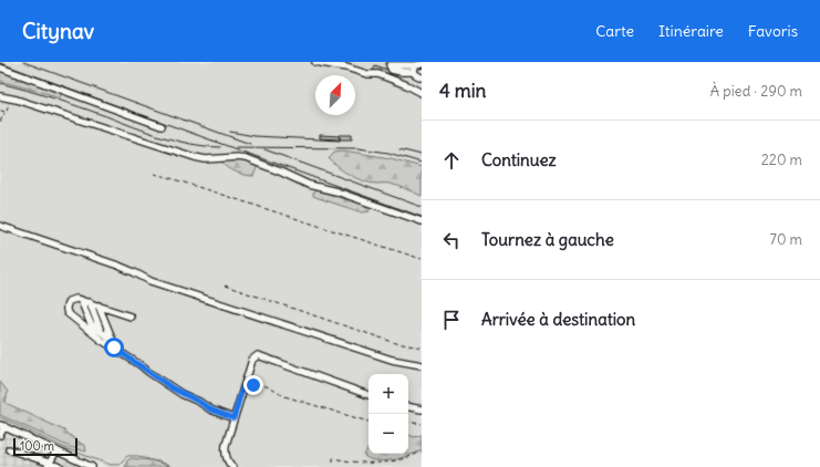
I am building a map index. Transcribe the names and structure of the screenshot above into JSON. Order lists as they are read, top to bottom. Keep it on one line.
{"scale_bar":"100 m","north":"top right","page":{"header":"Citynav","nav":["Carte","Itinéraire","Favoris"],"heading":["4 min","À pied · 290 m"],"list":[["Continuez","220 m"],["Tournez à gauche","70 m"],"Arrivée à destination"],"map_buttons":["+","−"],"scale":"100 m"}}
